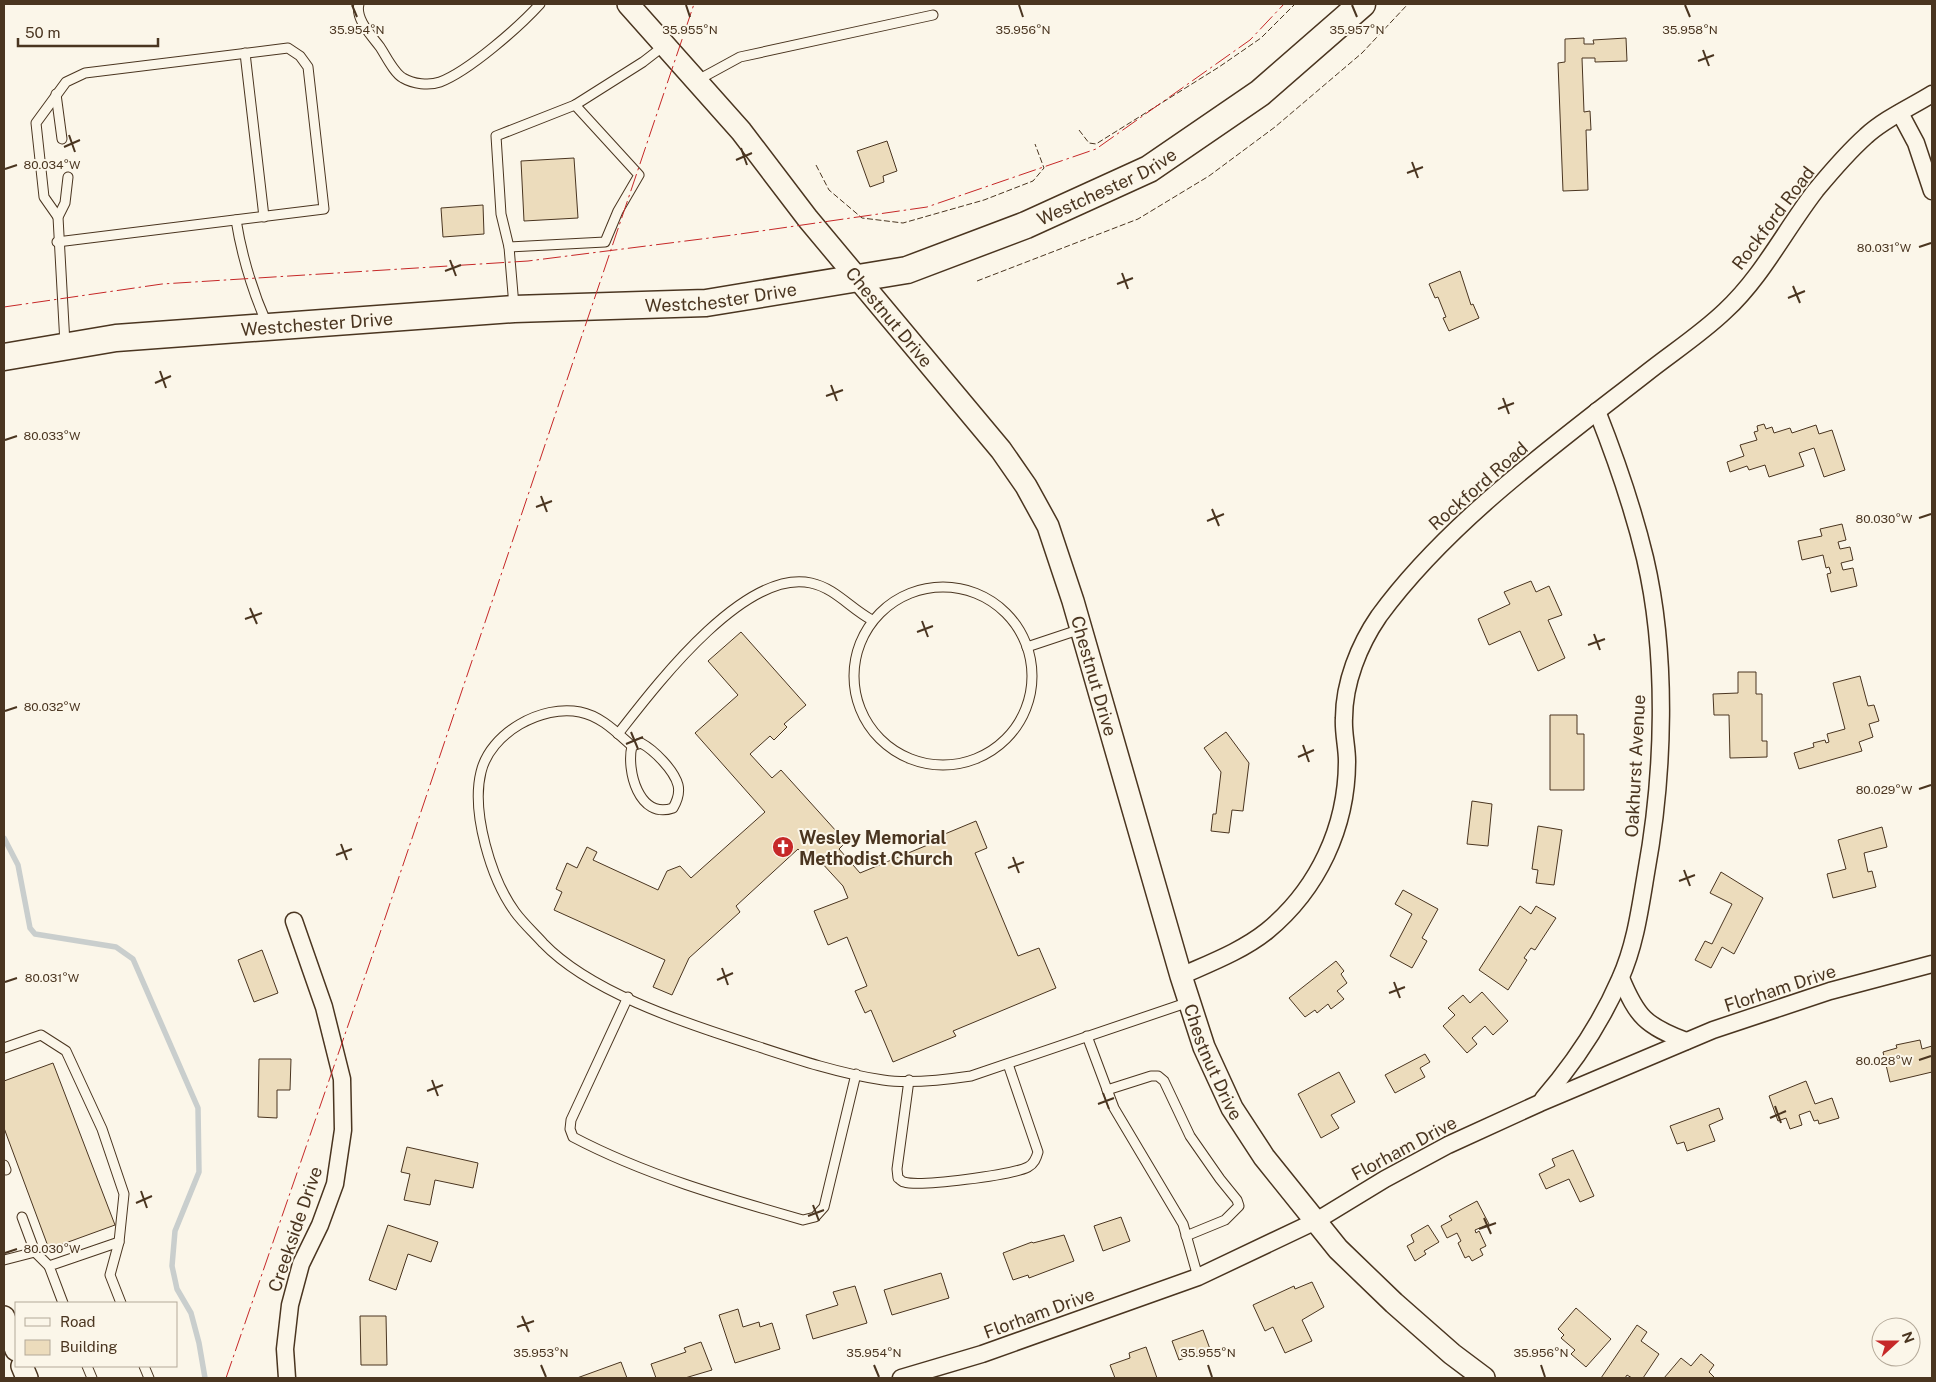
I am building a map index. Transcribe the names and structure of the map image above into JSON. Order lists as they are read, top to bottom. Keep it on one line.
{"streets":{"main road":["Westchester Drive"],"street":["Rockford Road","Chestnut Drive","Oakhurst Avenue","Florham Drive","Creekside Drive"]},"crossings":[["Westchester Drive","Chestnut Drive"],["Rockford Road","Chestnut Drive"],["Rockford Road","Oakhurst Avenue"],["Chestnut Drive","Florham Drive"],["Oakhurst Avenue","Florham Drive"]],"places":{"church":["Wesley Memorial Methodist Church"]},"legend":["Road","Building"],"scale_bar":"50 m","north":"right","coordinates":["35.954°N","35.955°N","35.956°N","35.957°N","35.958°N","80.034°W","80.031°W","80.033°W","80.030°W","80.032°W","80.029°W","80.028°W","35.953°N"]}
